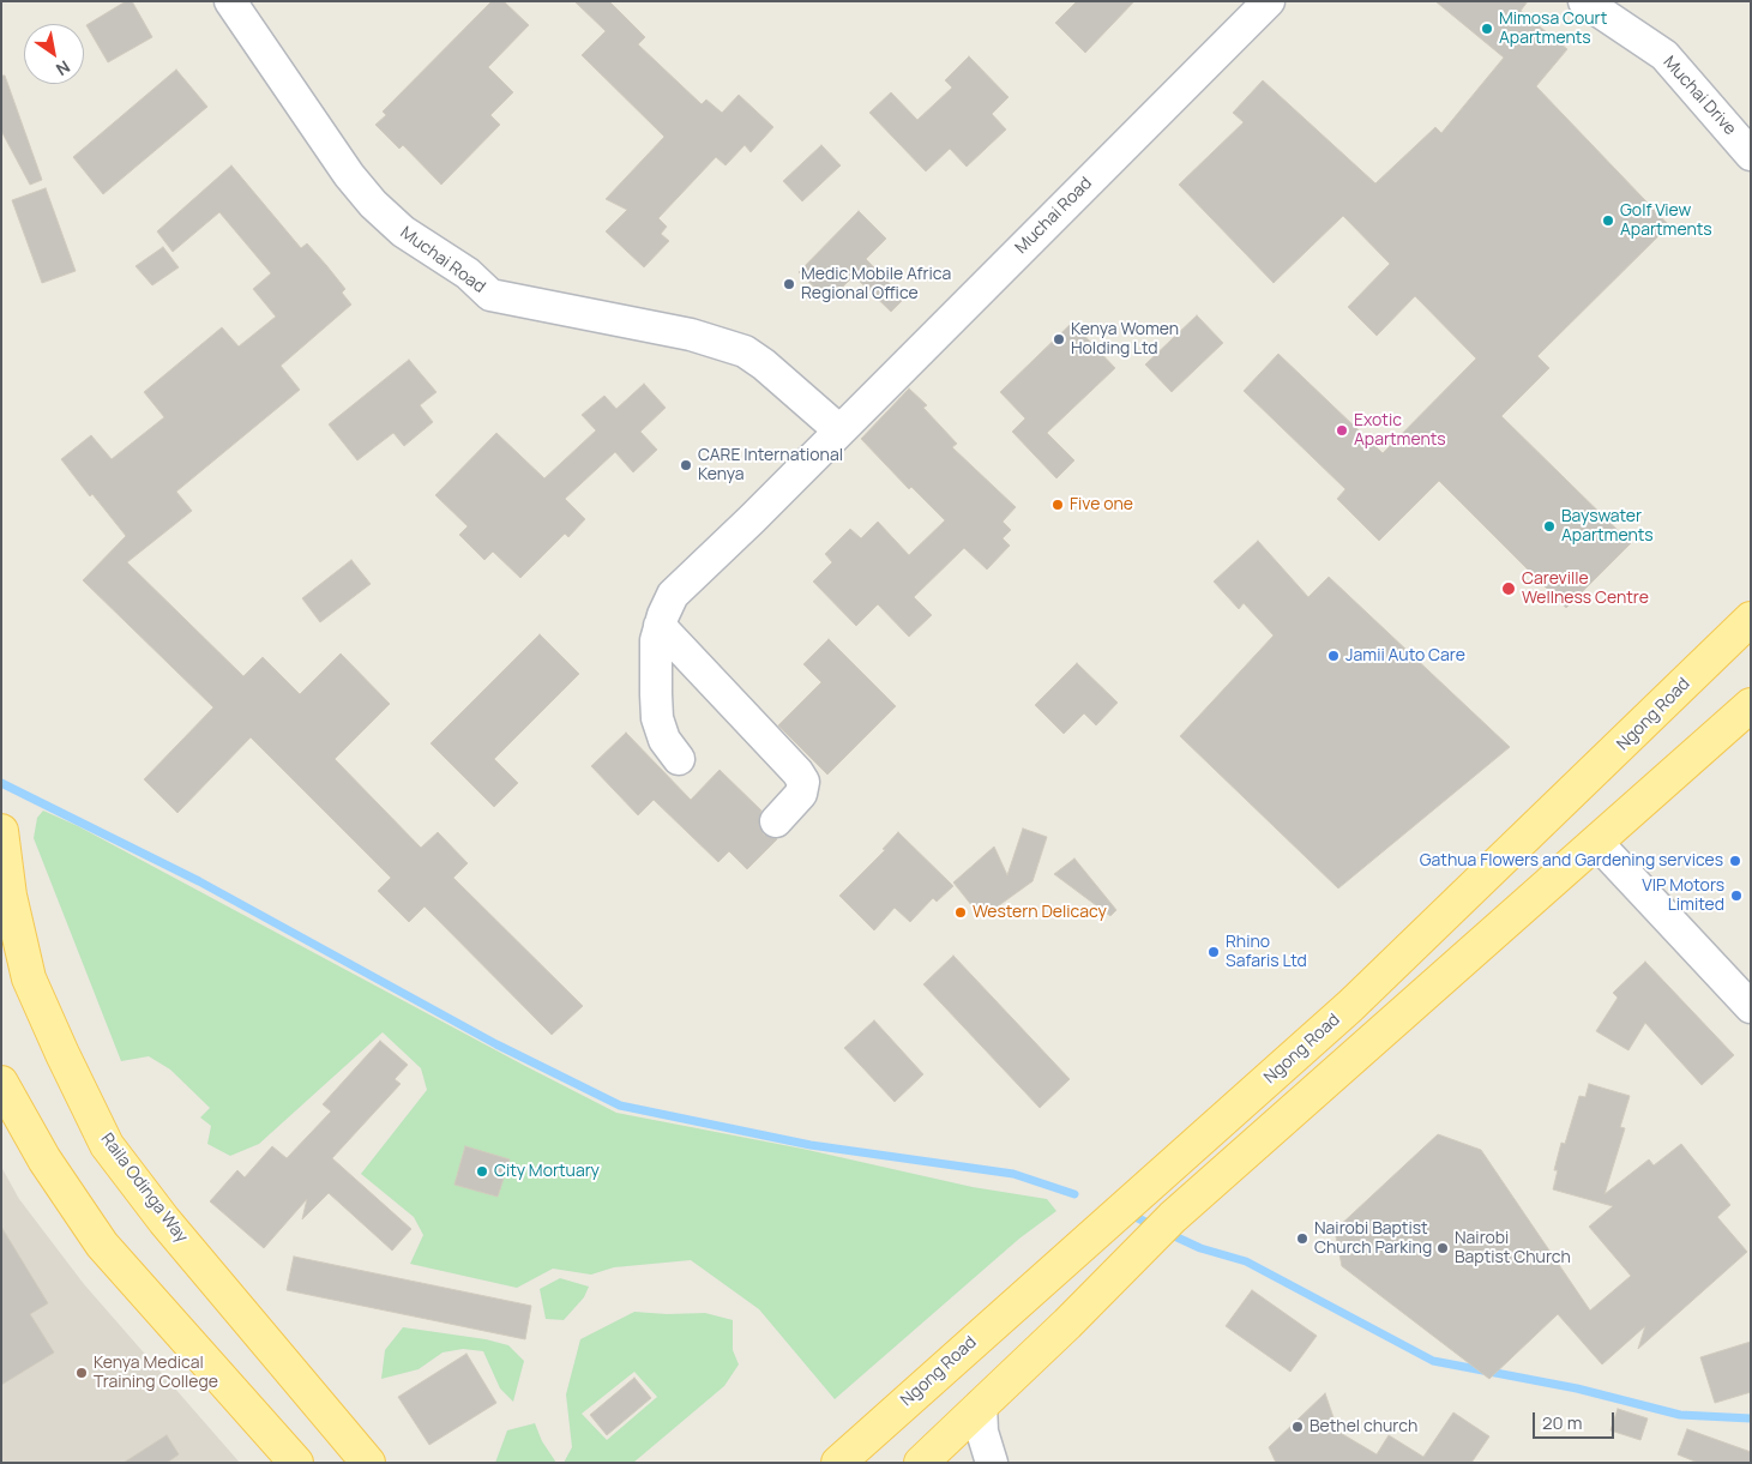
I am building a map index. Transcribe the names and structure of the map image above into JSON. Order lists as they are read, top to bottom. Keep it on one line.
{"streets":{"main road":["Ngong Road","Raila Odinga Way"],"street":["Muchai Drive","Muchai Road"]},"places":["Mimosa Court Apartments","Golf View Apartments","Medic Mobile Africa Regional Office","Kenya Women Holding Ltd","Exotic Apartments","CARE International Kenya","Five one","Bayswater Apartments","Careville Wellness Centre","Jamii Auto Care","Gathua Flowers and Gardening services","VIP Motors Limited","Western Delicacy","Rhino Safaris Ltd","City Mortuary","Nairobi Baptist Church Parking","Nairobi Baptist Church","Kenya Medical Training College","Bethel church"],"scale_bar":"20 m","north":"bottom right"}
